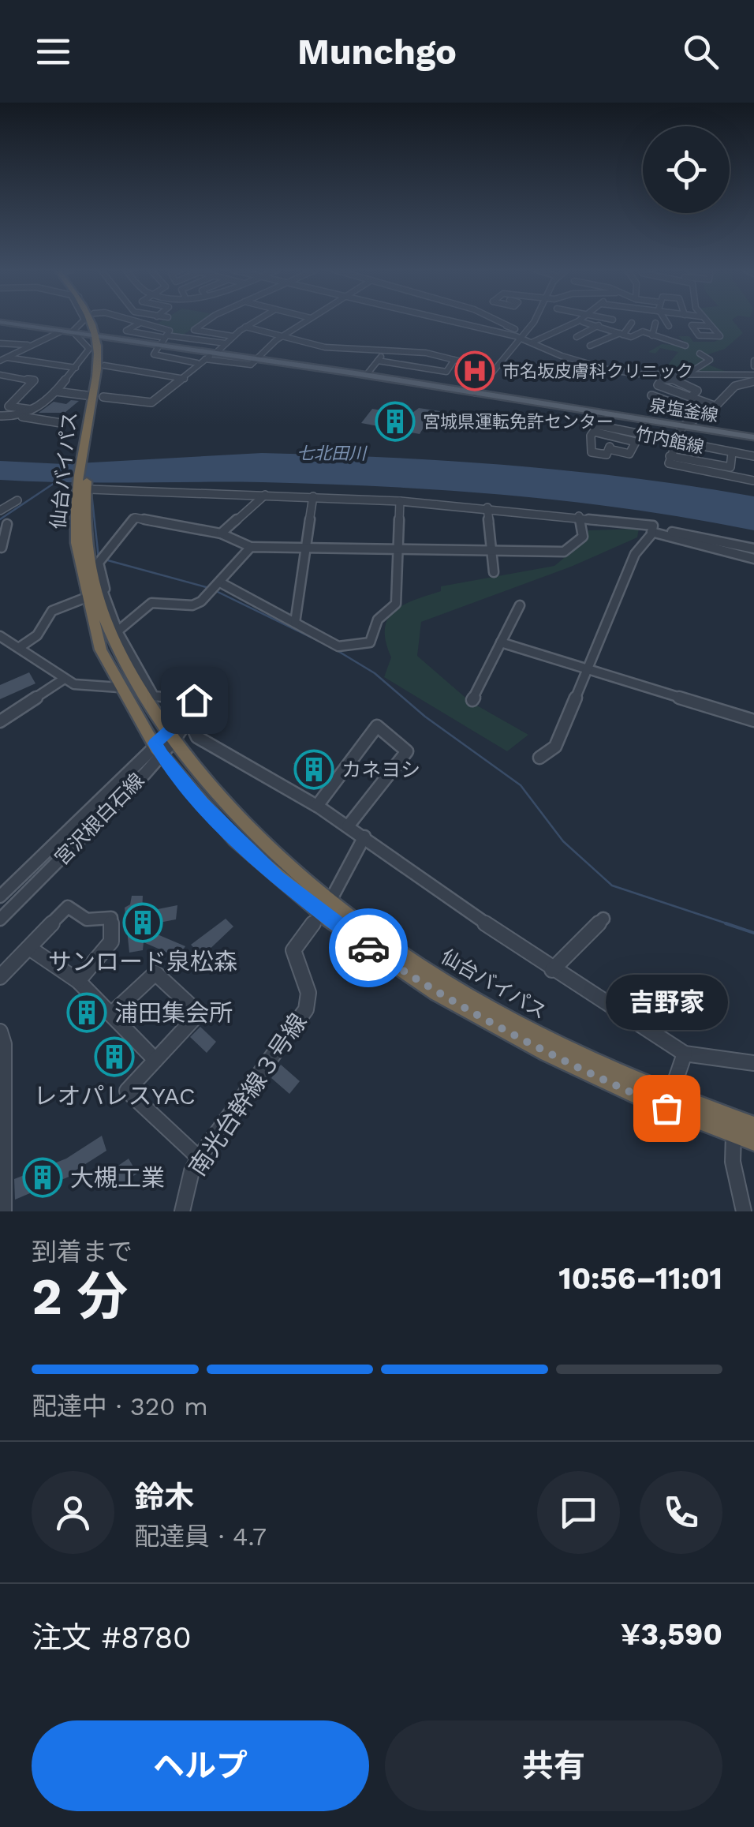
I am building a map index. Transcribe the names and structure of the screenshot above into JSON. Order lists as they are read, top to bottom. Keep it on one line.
{"streets":{"highway":["仙台バイパス"],"main road":["泉塩釜線"],"street":["竹内館線","宮沢根白石線","南光台幹線３号線"]},"crossings":[["泉塩釜線","仙台バイパス"],["仙台バイパス","宮沢根白石線"],["仙台バイパス","南光台幹線３号線"]],"water":["七北田川"],"places":{"hospital":["市名坂皮膚科クリニック"],"building":["宮城県運転免許センター","カネヨシ","サンロード泉松森","浦田集会所","レオパレスYAC","大槻工業"],"other":["吉野家"]},"page":{"header":"Munchgo","bubble":"吉野家","heading":["2 分","到着まで","10:56–11:01"],"panel":["鈴木","配達員 · 4.7","注文 #8780","¥3,590"],"bar":"配達中 · 320 m","buttons":["ヘルプ","共有"]}}
